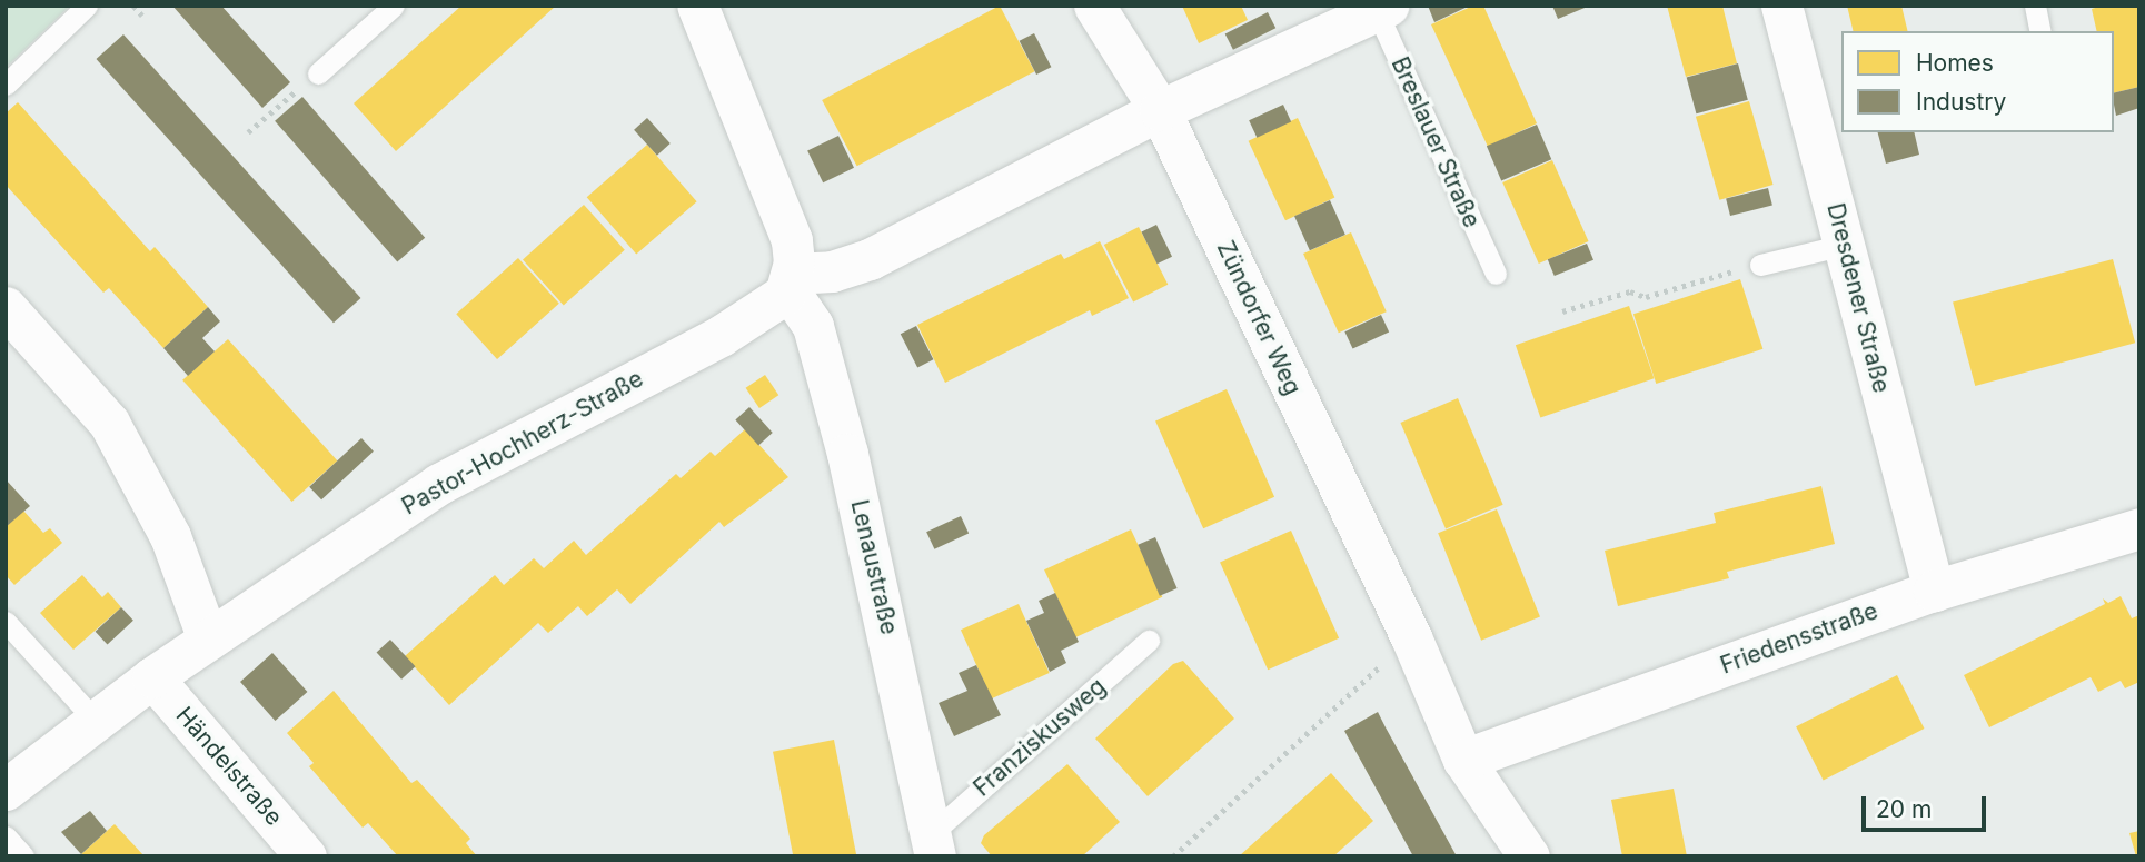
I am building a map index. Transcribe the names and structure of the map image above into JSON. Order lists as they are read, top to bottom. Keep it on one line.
{"streets":{"street":["Breslauer Straße","Dresdener Straße","Zündorfer Weg","Pastor-Hochherz-Straße","Lenaustraße","Friedensstraße","Händelstraße"],"lane":["Franziskusweg"]},"crossings":[["Breslauer Straße","Zündorfer Weg"],["Dresdener Straße","Friedensstraße"],["Zündorfer Weg","Friedensstraße"],["Pastor-Hochherz-Straße","Lenaustraße"],["Pastor-Hochherz-Straße","Händelstraße"],["Lenaustraße","Franziskusweg"]],"legend":["Homes","Industry"],"scale_bar":"20 m"}
